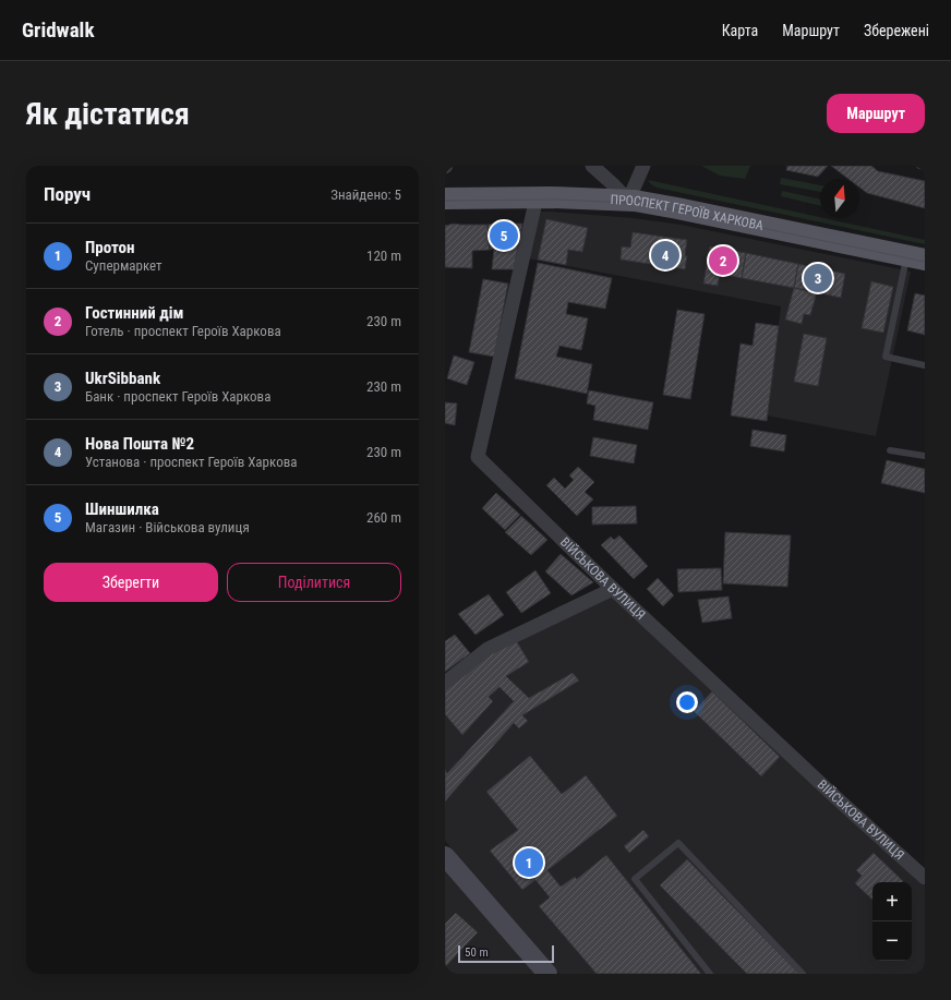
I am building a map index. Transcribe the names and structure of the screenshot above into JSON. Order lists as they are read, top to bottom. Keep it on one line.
{"streets":{"main road":["ПРОСПЕКТ ГЕРОЇВ ХАРКОВА"],"street":["ВІЙСЬКОВА ВУЛИЦЯ"]},"crossings":[["ПРОСПЕКТ ГЕРОЇВ ХАРКОВА","ВІЙСЬКОВА ВУЛИЦЯ"]],"scale_bar":"50 m","north":"top","page":{"header":"Gridwalk","nav":["Карта","Маршрут","Збережені"],"buttons":["Маршрут",["Зберегти","Поділитися"]],"title":"Як дістатися","heading":["Поруч","Знайдено: 5"],"pins":["5","4","2","3","1"],"list":[{"mark":"1","name":"Протон","note":"Супермаркет","value":"120 m"},{"mark":"2","name":"Гостинний дім","note":"Готель · проспект Героїв Харкова","value":"230 m"},{"mark":"3","name":"UkrSibbank","note":"Банк · проспект Героїв Харкова","value":"230 m"},{"mark":"4","name":"Нова Пошта №2","note":"Установа · проспект Героїв Харкова","value":"230 m"},{"mark":"5","name":"Шиншилка","note":"Магазин · Військова вулиця","value":"260 m"}],"map_buttons":["+","−"],"scale":"50 m"}}
